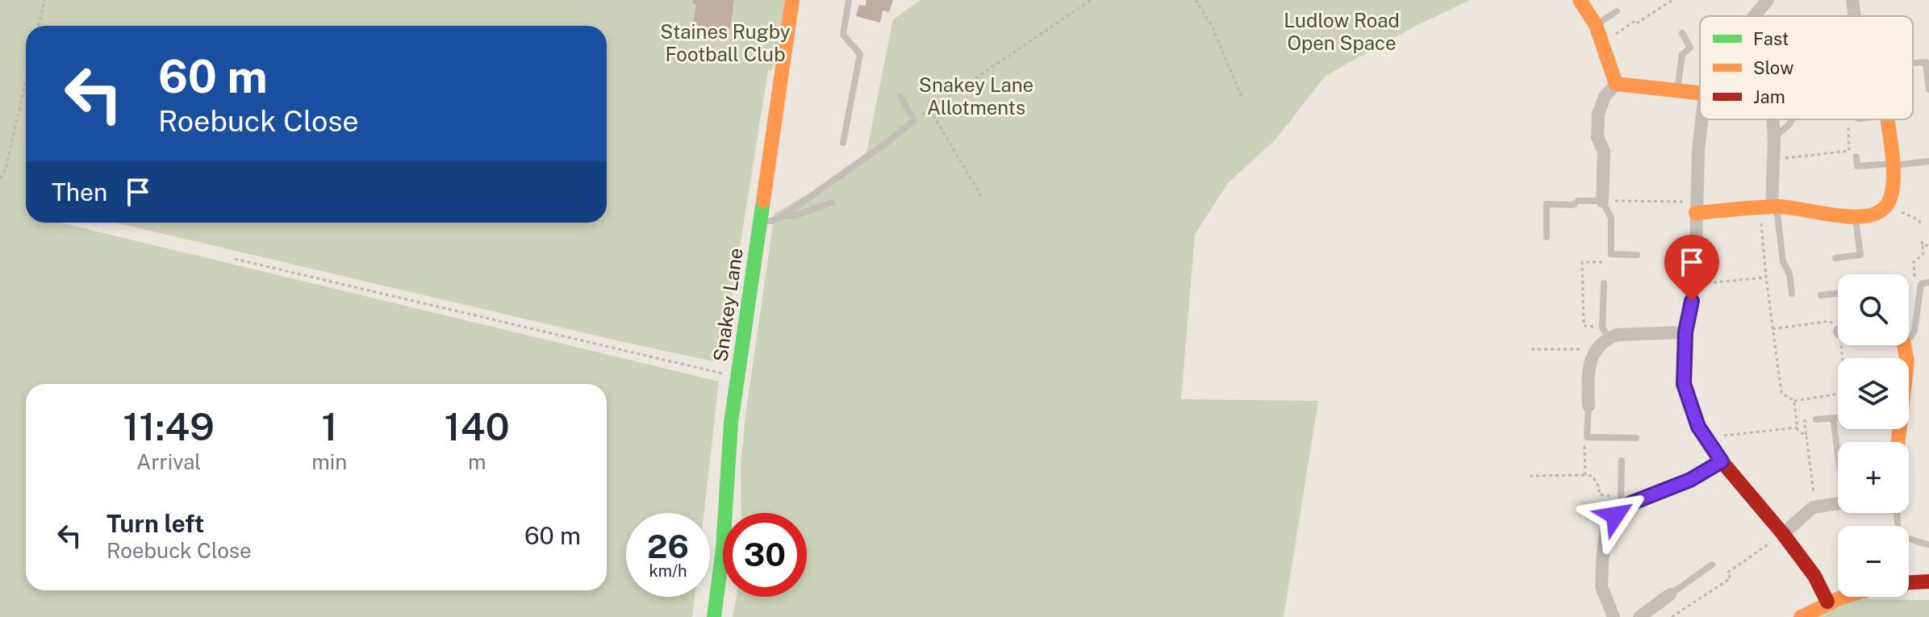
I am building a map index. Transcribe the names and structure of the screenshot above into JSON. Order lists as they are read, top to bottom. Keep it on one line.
{"streets":{"street":["Snakey Lane"]},"parks":["Ludlow Road Open Space","Staines Rugby Football Club","Snakey Lane Allotments"],"legend":["Fast","Slow","Jam"],"page":{"turn":["60 m","Roebuck Close"],"then":"Then","map_buttons":["+","−"],"eta":["11:49","Arrival","1","min","140","m"],"list":[{"name":"Turn left","note":"Roebuck Close","value":"60 m"}],"speed":"26 km/h","limit":"30"}}
